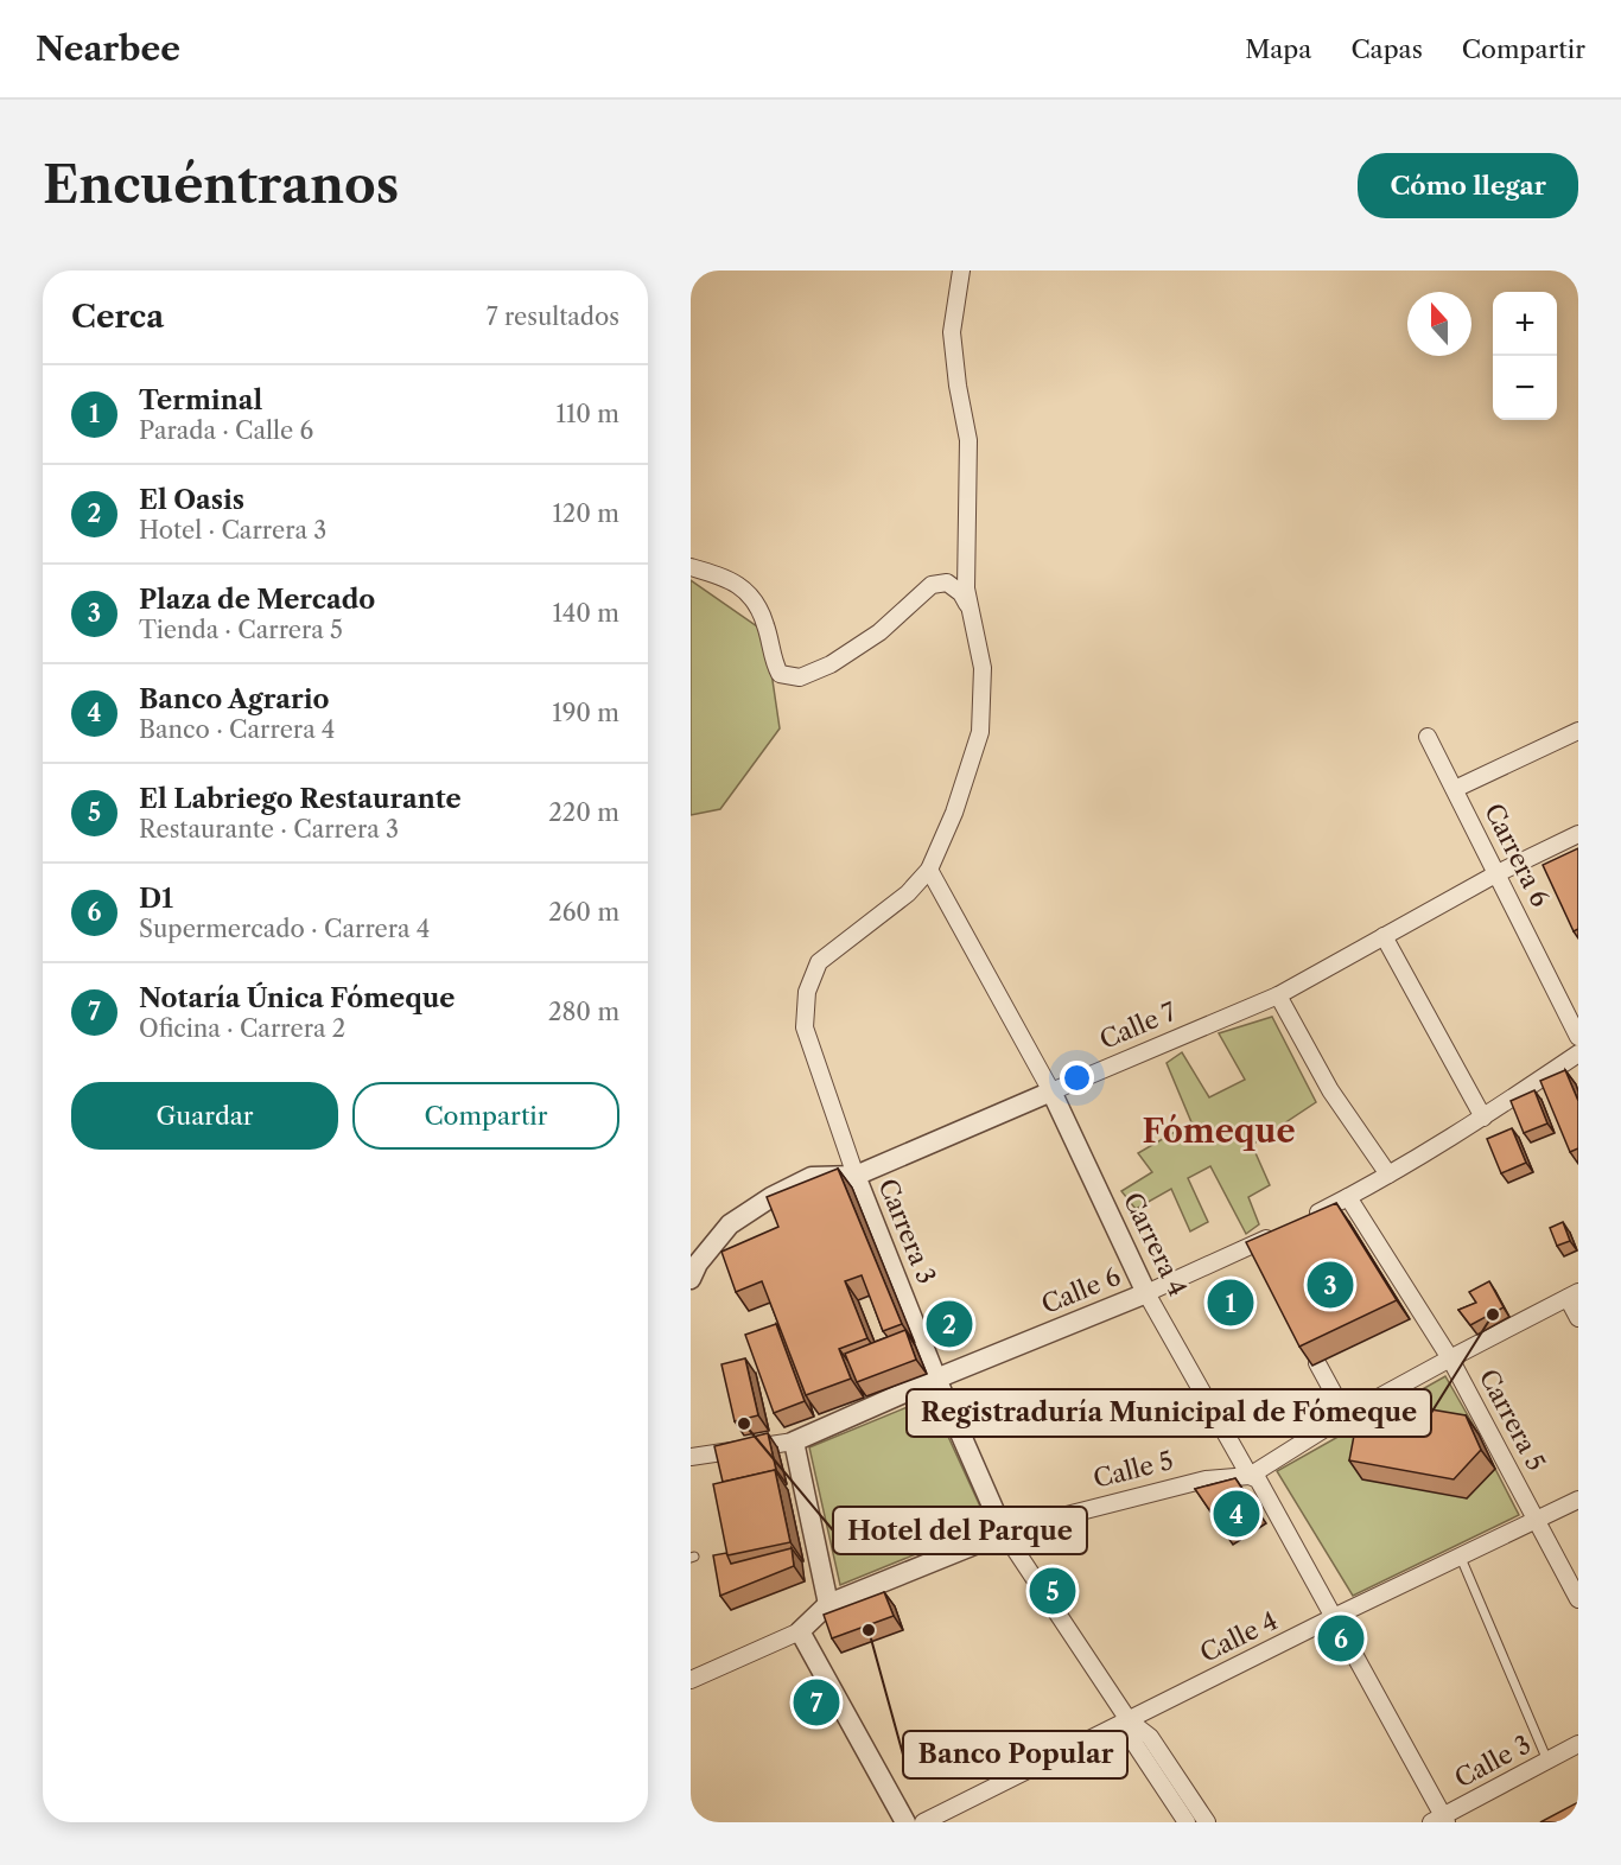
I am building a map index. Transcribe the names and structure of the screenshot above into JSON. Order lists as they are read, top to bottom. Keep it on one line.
{"streets":{"street":["Carrera 6","Calle 7","Carrera 3","Carrera 4","Calle 6","Carrera 5","Calle 5","Calle 4","Calle 3"]},"crossings":[["Carrera 6","Calle 7"],["Calle 7","Carrera 3"],["Calle 7","Carrera 4"],["Carrera 3","Calle 6"],["Carrera 3","Calle 5"],["Carrera 3","Calle 4"],["Carrera 4","Calle 6"],["Carrera 4","Calle 5"],["Carrera 4","Calle 4"],["Carrera 4","Calle 3"],["Calle 6","Carrera 5"],["Carrera 5","Calle 5"],["Carrera 5","Calle 4"]],"districts":["Fómeque"],"places":["Registraduría Municipal de Fómeque","Hotel del Parque","Banco Popular"],"north":"top","page":{"header":"Nearbee","nav":["Mapa","Capas","Compartir"],"buttons":["Cómo llegar",["Guardar","Compartir"]],"title":"Encuéntranos","heading":["Cerca","7 resultados"],"map_buttons":["+","−"],"list":[{"mark":"1","name":"Terminal","note":"Parada · Calle 6","value":"110 m"},{"mark":"2","name":"El Oasis","note":"Hotel · Carrera 3","value":"120 m"},{"mark":"3","name":"Plaza de Mercado","note":"Tienda · Carrera 5","value":"140 m"},{"mark":"4","name":"Banco Agrario","note":"Banco · Carrera 4","value":"190 m"},{"mark":"5","name":"El Labriego Restaurante","note":"Restaurante · Carrera 3","value":"220 m"},{"mark":"6","name":"D1","note":"Supermercado · Carrera 4","value":"260 m"},{"mark":"7","name":"Notaría Única Fómeque","note":"Oficina · Carrera 2","value":"280 m"}],"pins":["3","1","2","4","5","6","7"]}}
